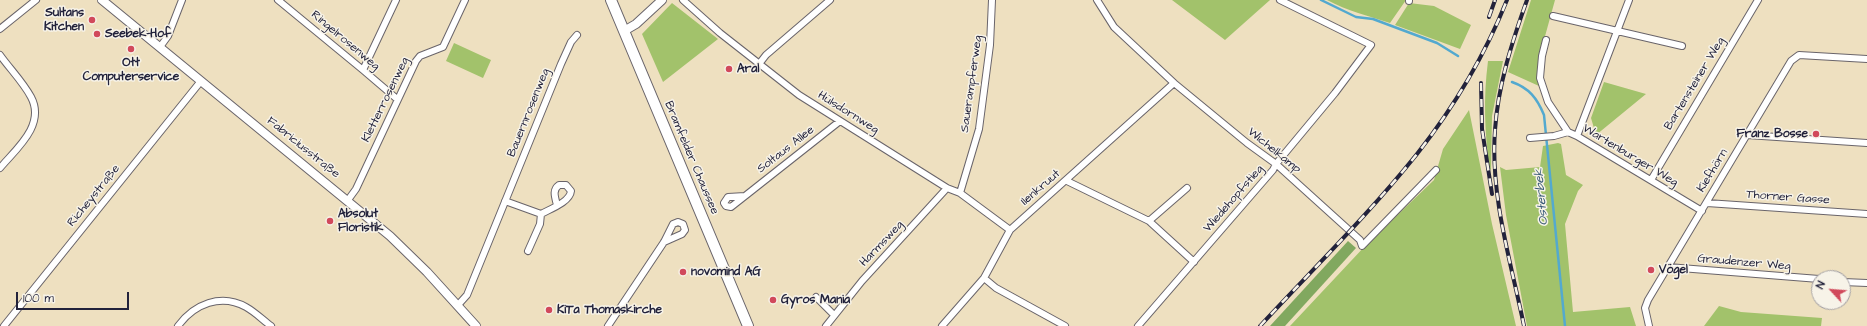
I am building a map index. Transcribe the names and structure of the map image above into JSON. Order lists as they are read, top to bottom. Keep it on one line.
{"streets":{"main road":["Bramfelder Chaussee"],"street":["Ringelrosenweg","Sauerampferweg","Bartensteiner Weg","Kletterrosenweg","Bauernrosenweg","Hülsdornweg","Fabriciusstraße","Soltaus Allee","Wichelkamp","Wartenburger Weg","Kiefhörn","Ilenkruut","Richeystraße","Thorner Gasse","Wiedehopfstieg","Harmsweg","Graudenzer Weg"]},"crossings":[["Ringelrosenweg","Kletterrosenweg"],["Sauerampferweg","Hülsdornweg"],["Bartensteiner Weg","Wartenburger Weg"],["Kletterrosenweg","Fabriciusstraße"],["Bauernrosenweg","Fabriciusstraße"],["Hülsdornweg","Soltaus Allee"],["Hülsdornweg","Ilenkruut"],["Hülsdornweg","Harmsweg"],["Fabriciusstraße","Richeystraße"],["Wichelkamp","Ilenkruut"],["Wichelkamp","Wiedehopfstieg"],["Wartenburger Weg","Kiefhörn"],["Kiefhörn","Thorner Gasse"],["Kiefhörn","Graudenzer Weg"]],"water":["Osterbek"],"places":["Sultans Kitchen","Seebek-Hof","Ott Computerservice","Aral","Franz Bosse","Absolut Floristik","Vögel","novomind AG","Gyros Mania","KiTa Thomaskirche"],"scale_bar":"100 m","north":"top left"}
